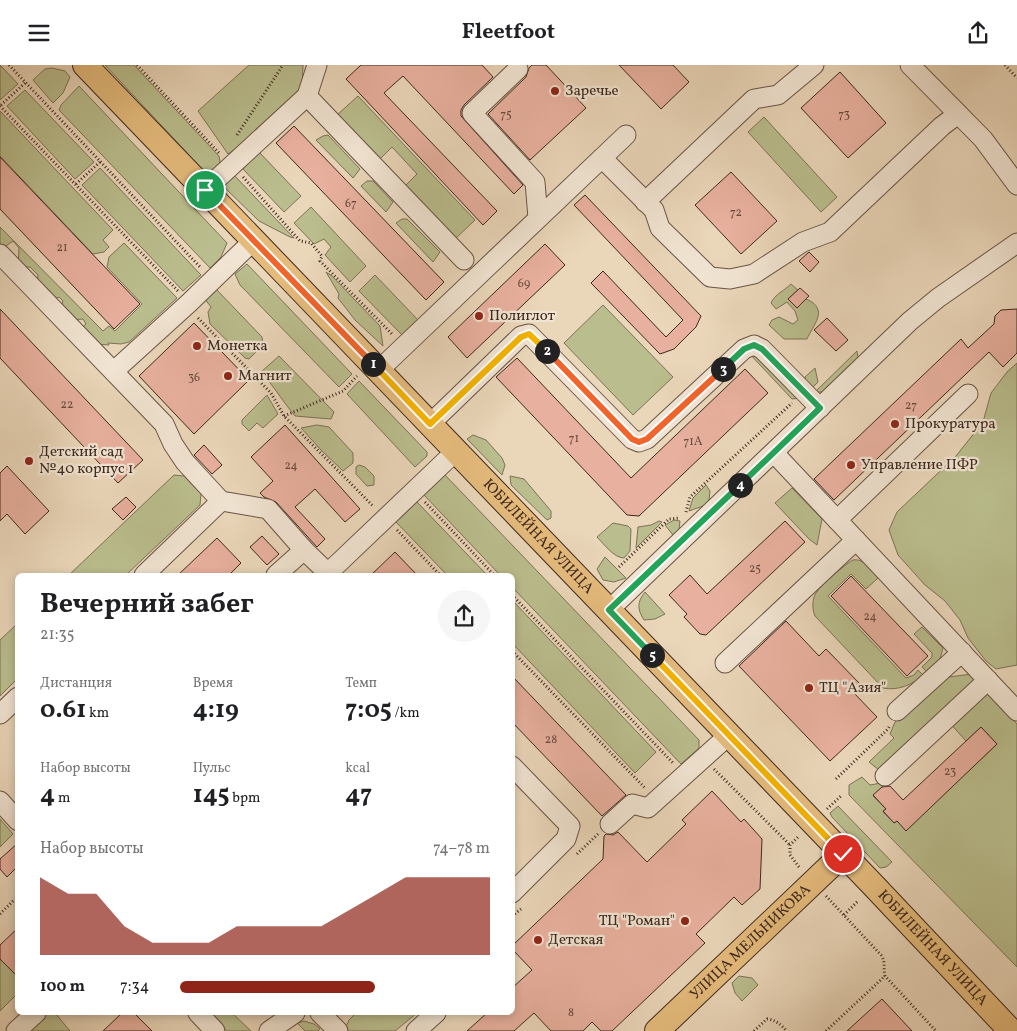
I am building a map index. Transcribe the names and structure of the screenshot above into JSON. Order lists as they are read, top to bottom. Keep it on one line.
{"streets":{"main road":["ЮБИЛЕЙНАЯ УЛИЦА","УЛИЦА МЕЛЬНИКОВА"]},"crossings":[["ЮБИЛЕЙНАЯ УЛИЦА","УЛИЦА МЕЛЬНИКОВА"]],"places":["Заречье","Полиглот","Монетка","Магнит","Прокуратура","Детский сад №40 корпус 1","Управление ПФР","ТЦ \"Азия\"","ТЦ \"Роман\"","Детская"],"house_numbers":["75","73","67","72","21","69","36","22","27","71","71А","24","25","24","28","23","8"],"page":{"header":"Fleetfoot","pins":["2","1","3","4","5"],"heading":["Вечерний забег","21:35"],"stats":[["Дистанция","0.61 km"],["Время","4:19"],["Темп","7:05 /km"],["Набор высоты","4 m"],["Пульс","145 bpm"],["kcal","47"]],"chart":["Набор высоты","74–78 m"],"list":[{"name":"100 m","note":"7:34"}]}}
